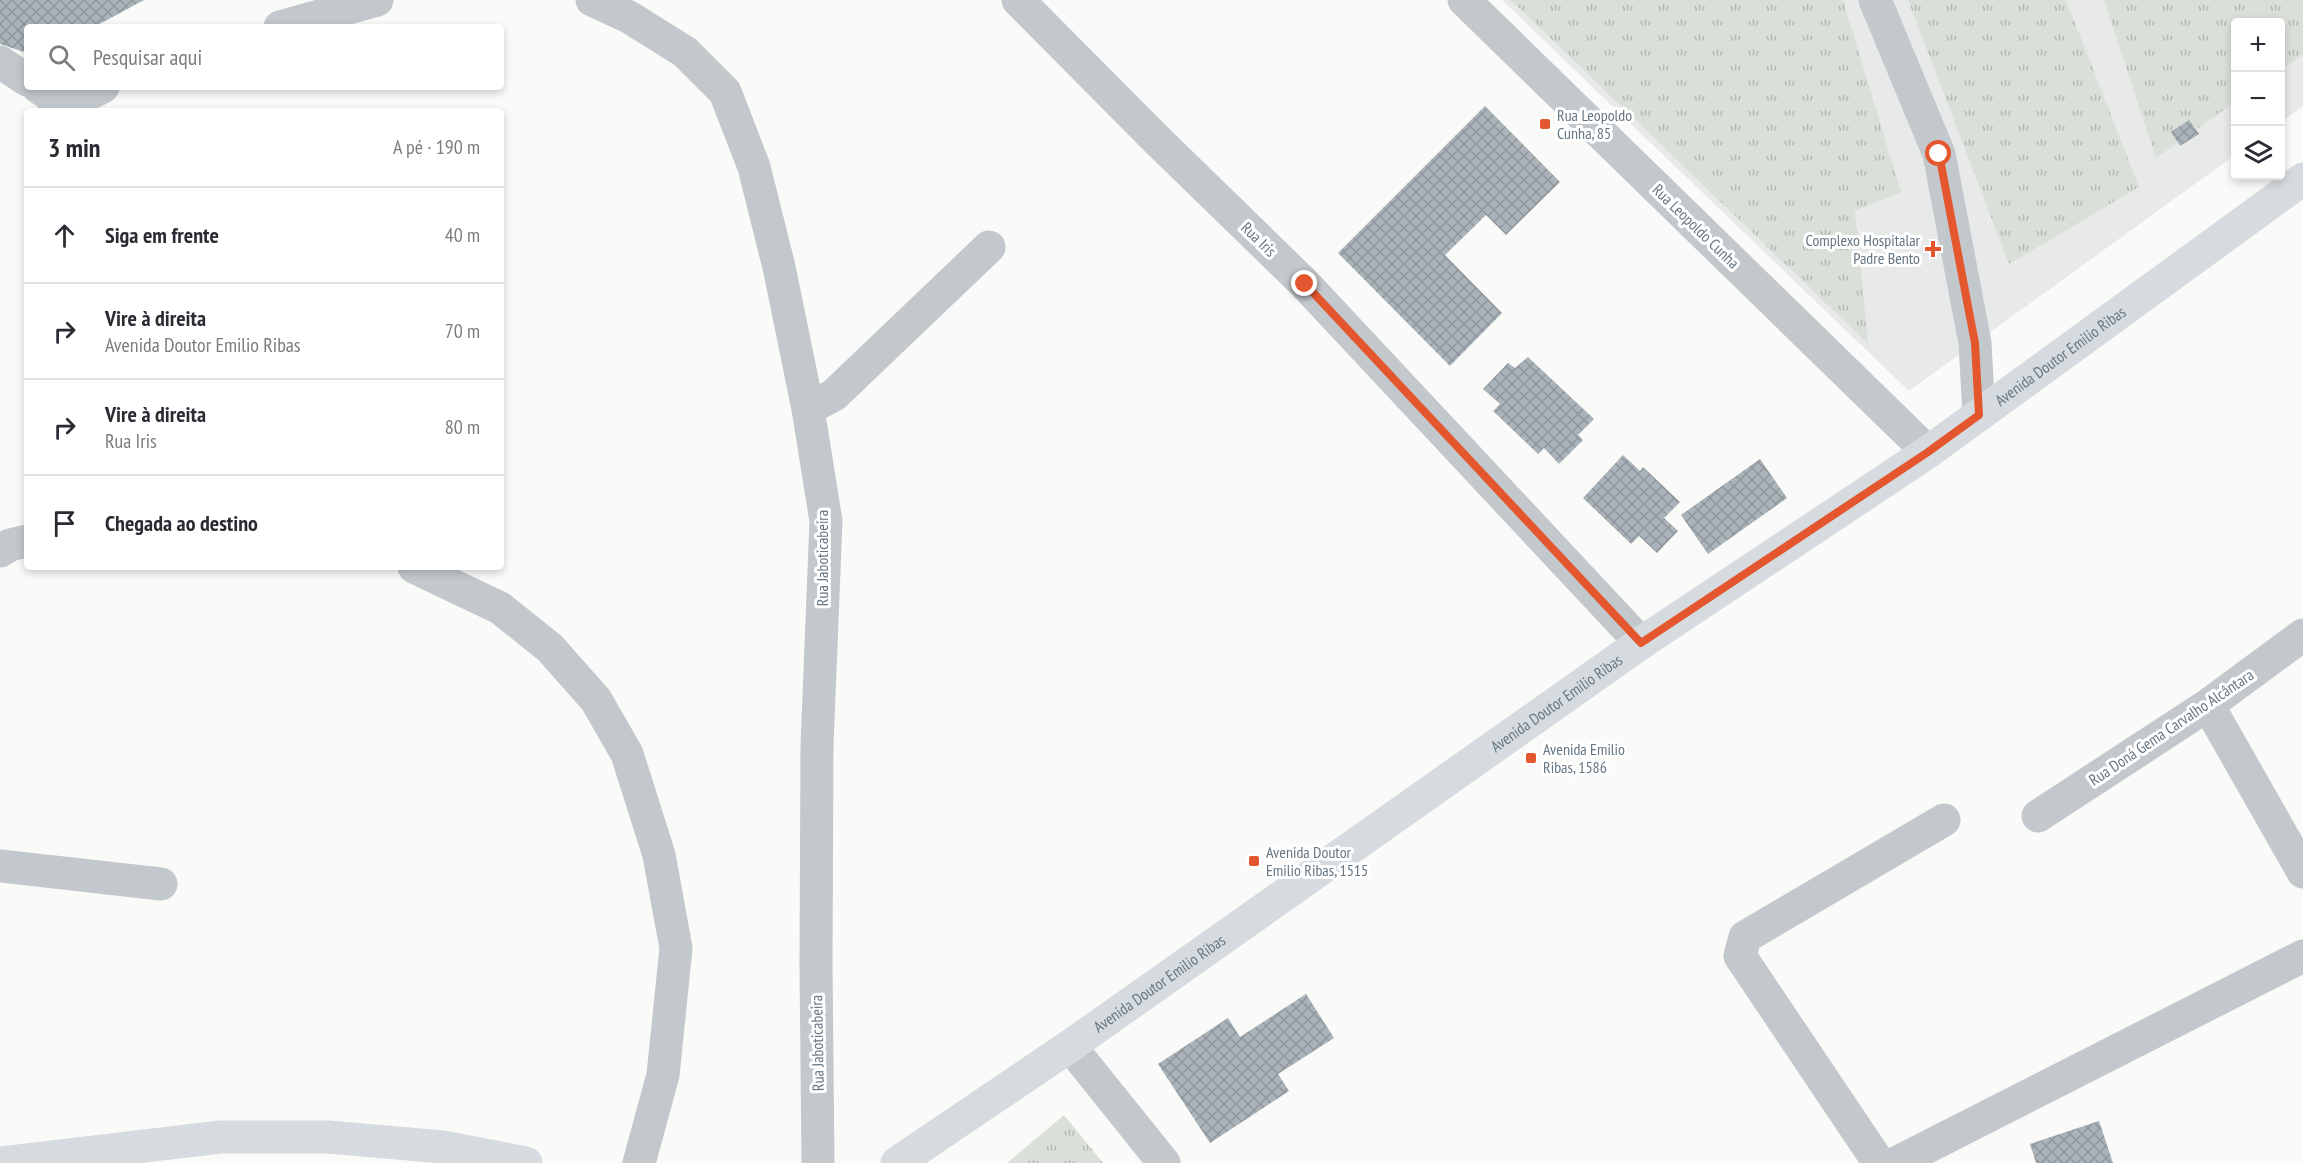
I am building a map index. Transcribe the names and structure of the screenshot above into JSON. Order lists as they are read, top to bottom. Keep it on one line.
{"streets":{"main road":["Avenida Doutor Emilio Ribas"],"street":["Rua Leopoldo Cunha","Rua Iris","Rua Jaboticabeira","Rua Doná Gema Carvalho Alcântara"]},"crossings":[["Rua Leopoldo Cunha","Avenida Doutor Emilio Ribas"],["Rua Iris","Avenida Doutor Emilio Ribas"]],"places":{"transit":["Rua Leopoldo Cunha, 85","Avenida Emilio Ribas, 1586","Avenida Doutor Emilio Ribas, 1515"],"health":["Complexo Hospitalar Padre Bento"]},"page":{"map_buttons":["+","−"],"search":"Pesquisar aqui","heading":["3 min","A pé · 190 m"],"list":[["Siga em frente","40 m"],["Vire à direita","Avenida Doutor Emilio Ribas","70 m"],["Vire à direita","Rua Iris","80 m"],"Chegada ao destino"]}}
